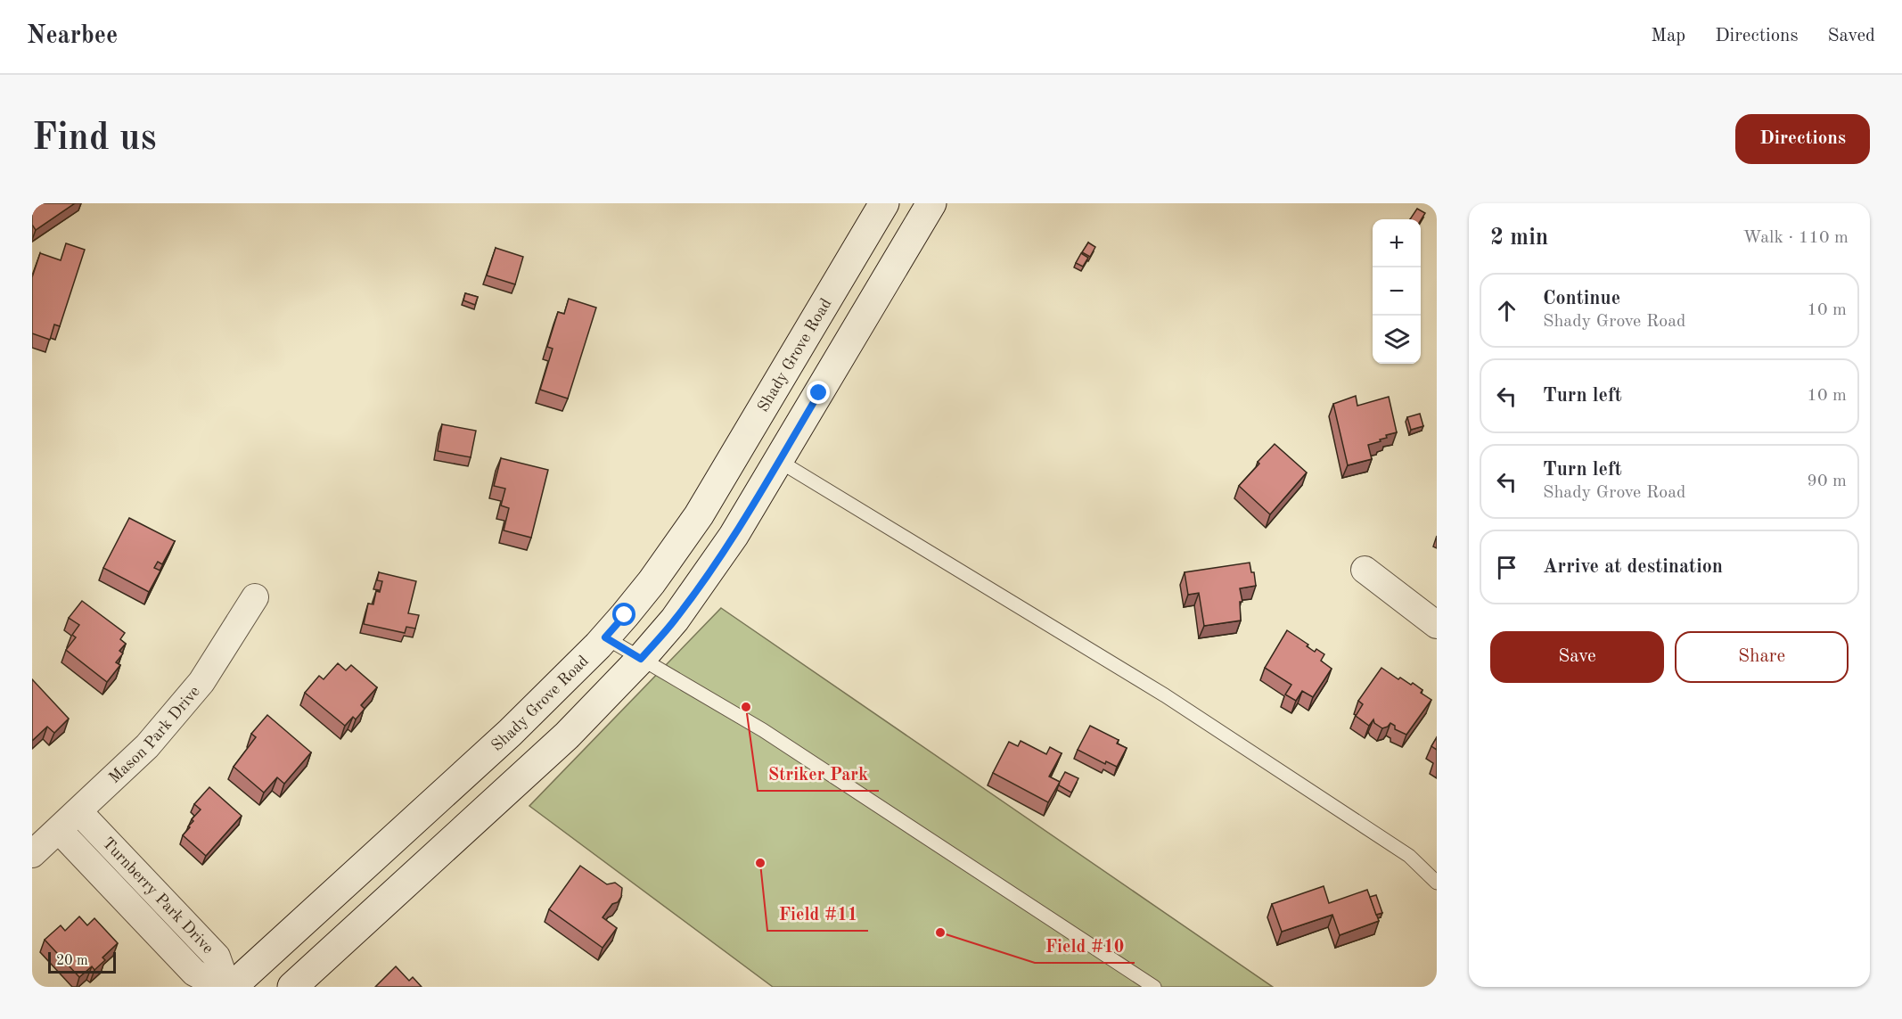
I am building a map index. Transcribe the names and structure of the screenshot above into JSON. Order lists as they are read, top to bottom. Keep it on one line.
{"streets":{"main road":["Shady Grove Road"],"street":["Mason Park Drive","Turnberry Park Drive"]},"crossings":[["Mason Park Drive","Turnberry Park Drive"]],"places":["Striker Park","Field #11","Field #10"],"scale_bar":"20 m","page":{"header":"Nearbee","nav":["Map","Directions","Saved"],"buttons":["Directions",["Save","Share"]],"title":"Find us","heading":["2 min","Walk · 110 m"],"map_buttons":["+","−"],"list":[["Continue","Shady Grove Road","10 m"],["Turn left","10 m"],["Turn left","Shady Grove Road","90 m"],"Arrive at destination"],"scale":"20 m"}}
